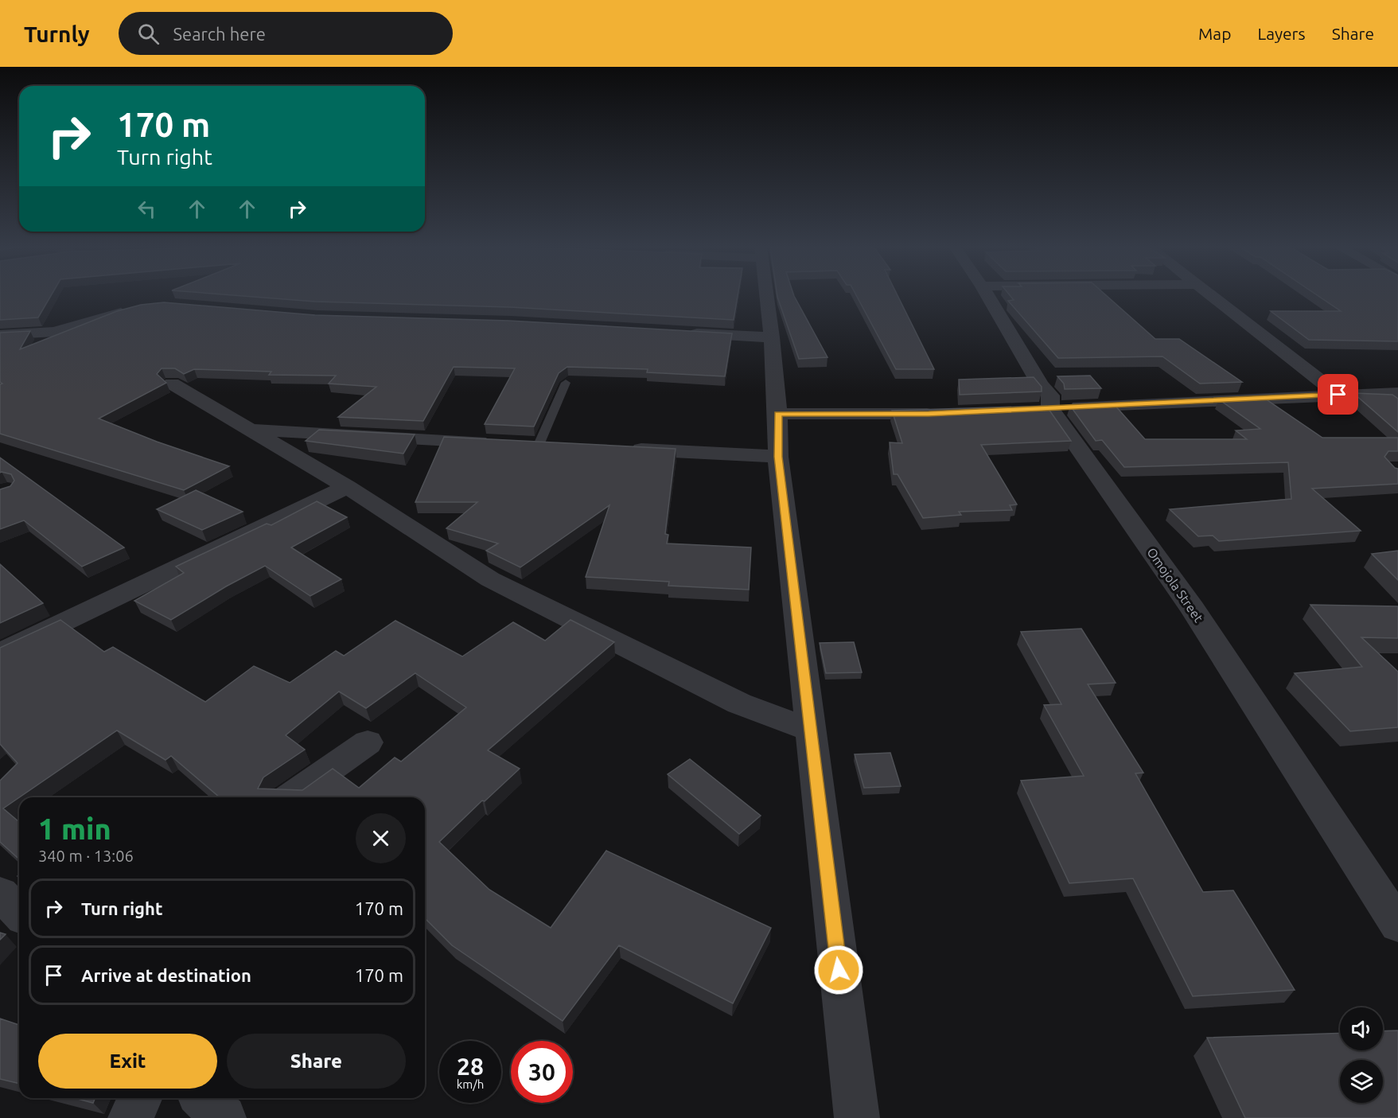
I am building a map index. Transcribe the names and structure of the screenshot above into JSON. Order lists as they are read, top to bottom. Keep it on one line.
{"streets":{"street":["Omojola Street"]},"page":{"header":"Turnly","search":"Search here","nav":["Map","Layers","Share"],"turn":["170 m","Turn right"],"heading":["1 min","340 m · 13:06"],"list":[{"name":"Turn right","value":"170 m"},{"name":"Arrive at destination","value":"170 m"}],"buttons":["Exit","Share"],"speed":"28 km/h","limit":"30"}}
